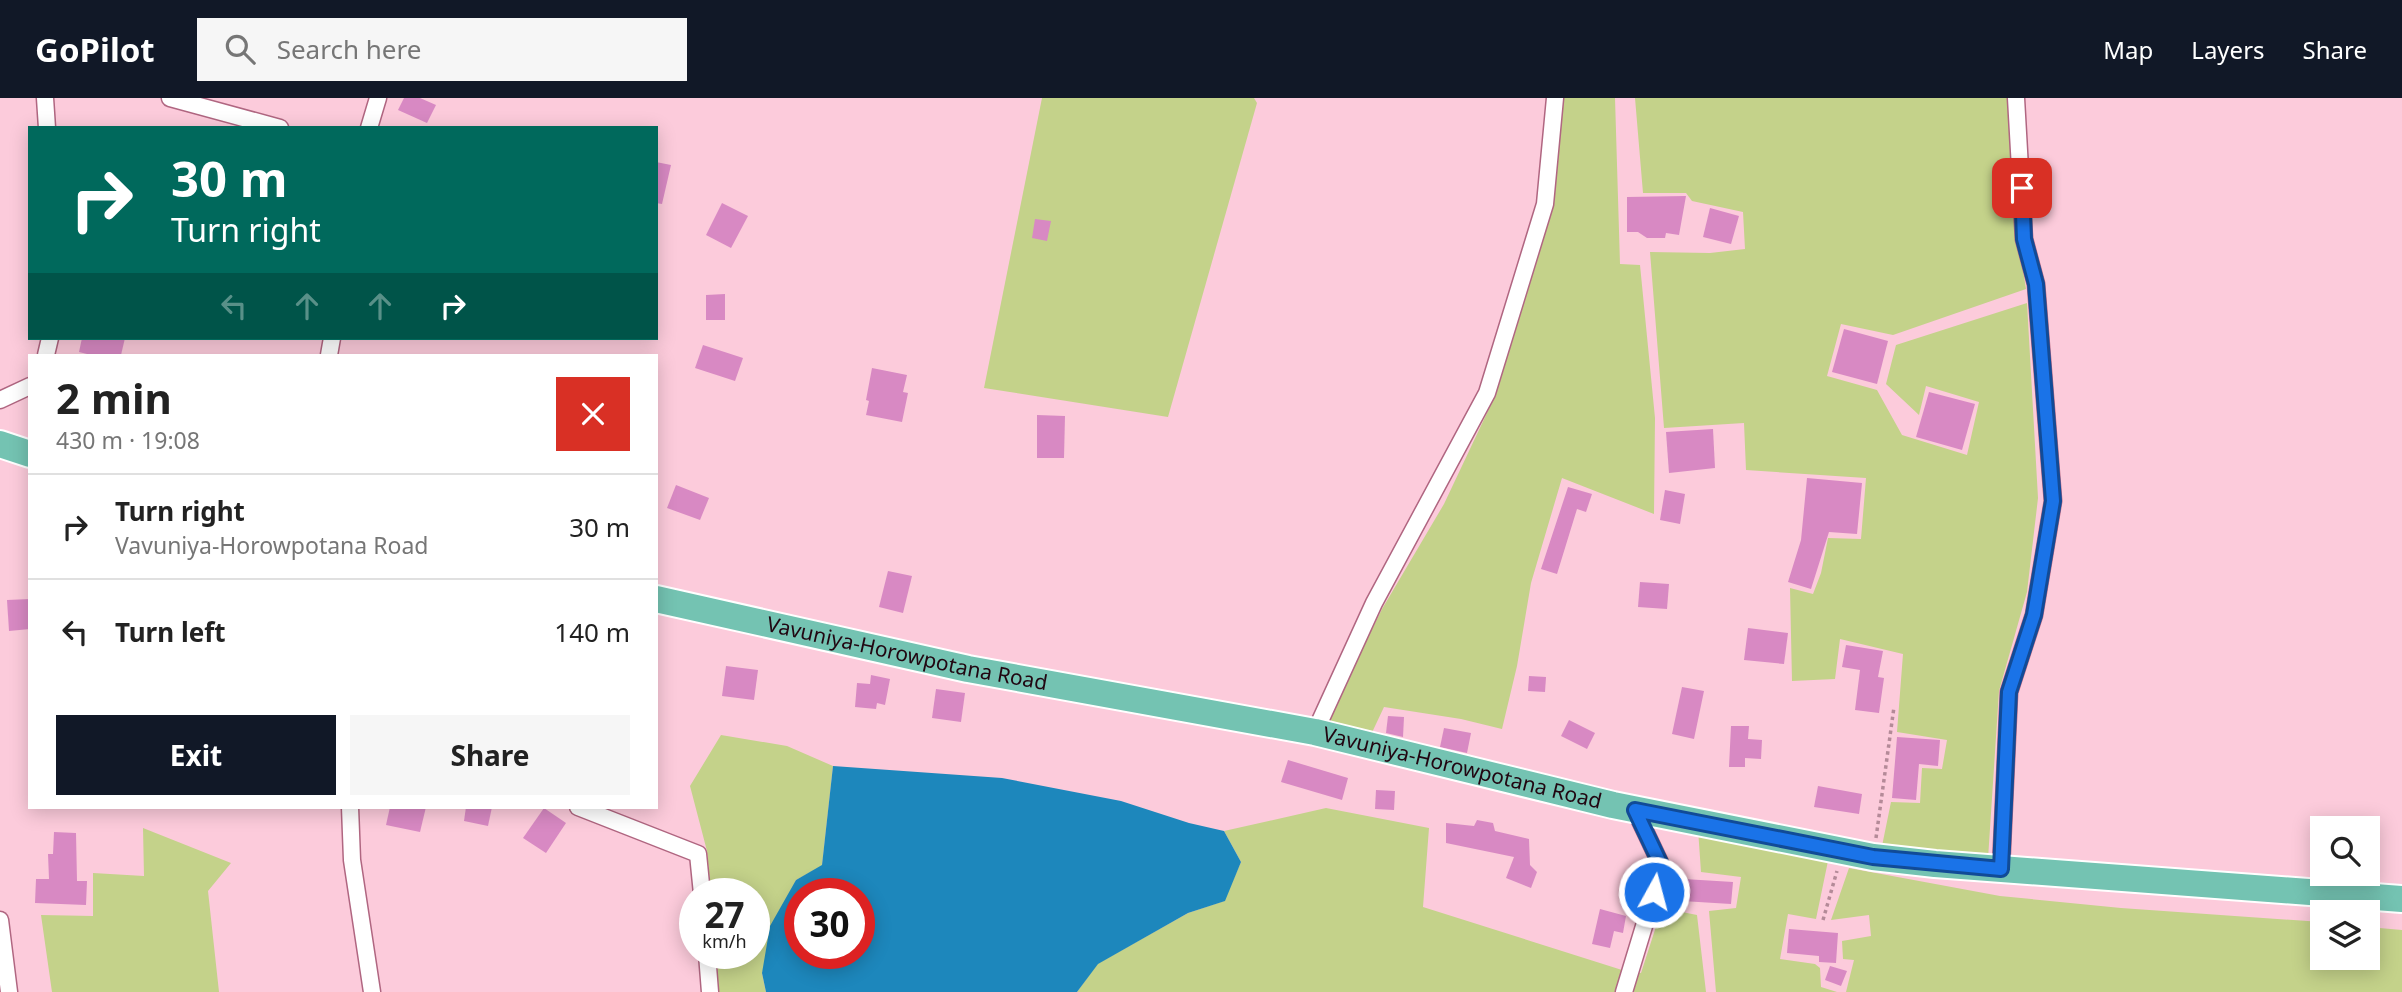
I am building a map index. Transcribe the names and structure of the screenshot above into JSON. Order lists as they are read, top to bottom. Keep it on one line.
{"streets":{"highway":["Vavuniya-Horowpotana Road"]},"page":{"header":"GoPilot","search":"Search here","nav":["Map","Layers","Share"],"turn":["30 m","Turn right"],"heading":["2 min","430 m · 19:08"],"list":[{"name":"Turn right","note":"Vavuniya-Horowpotana Road","value":"30 m"},{"name":"Turn left","value":"140 m"}],"buttons":["Exit","Share"],"speed":"27 km/h","limit":"30"}}
